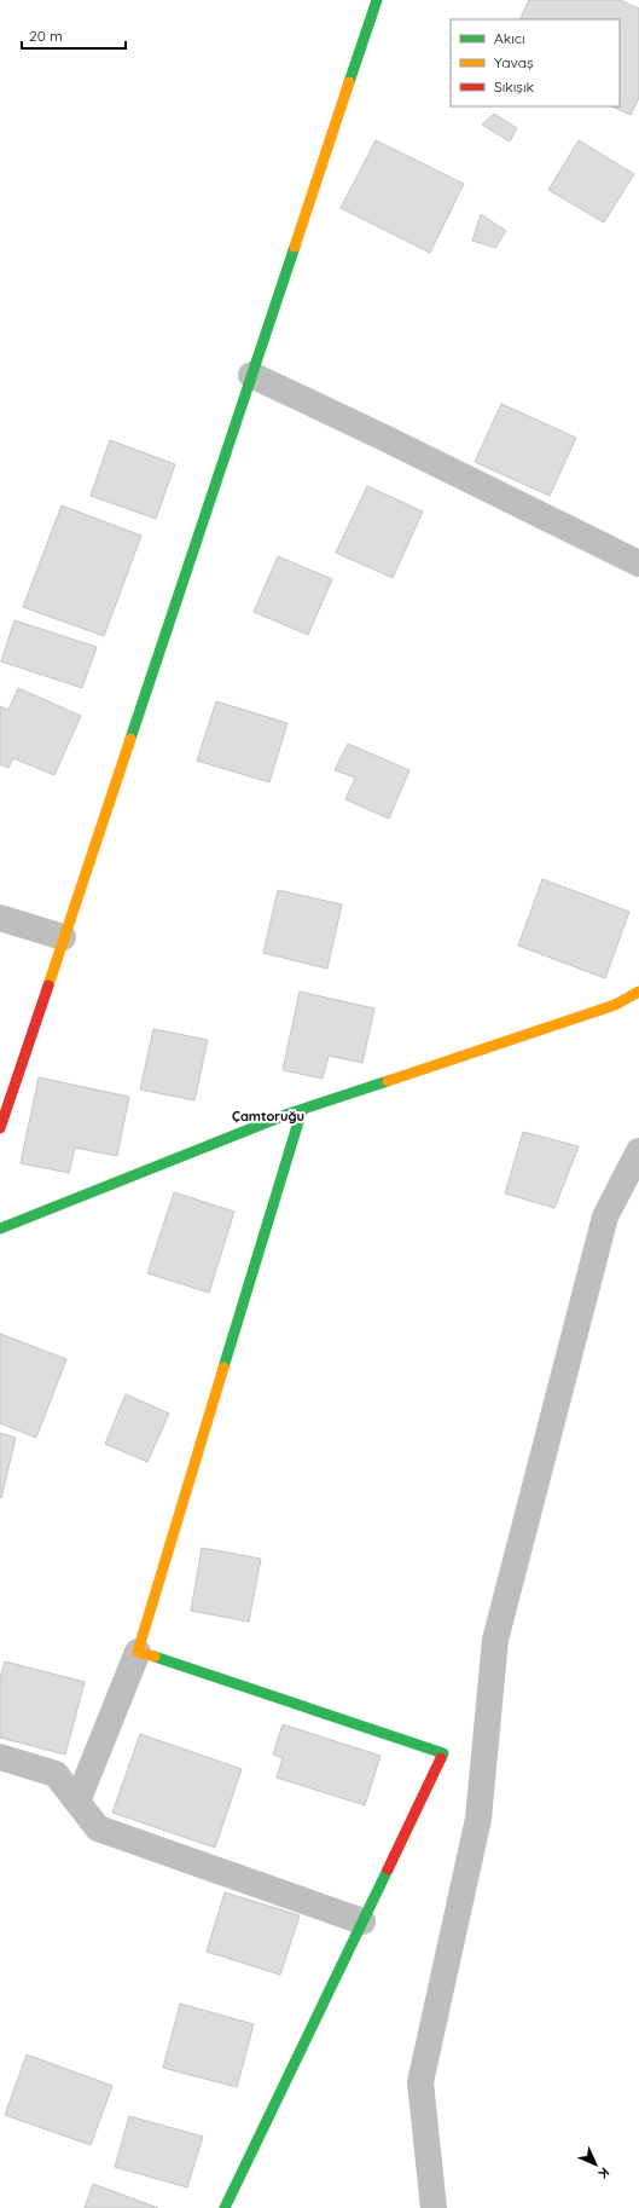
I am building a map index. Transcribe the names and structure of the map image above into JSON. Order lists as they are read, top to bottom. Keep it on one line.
{"districts":["Çamtoruğu"],"legend":["Akıcı","Yavaş","Sıkışık"],"scale_bar":"20 m","north":"bottom right"}
